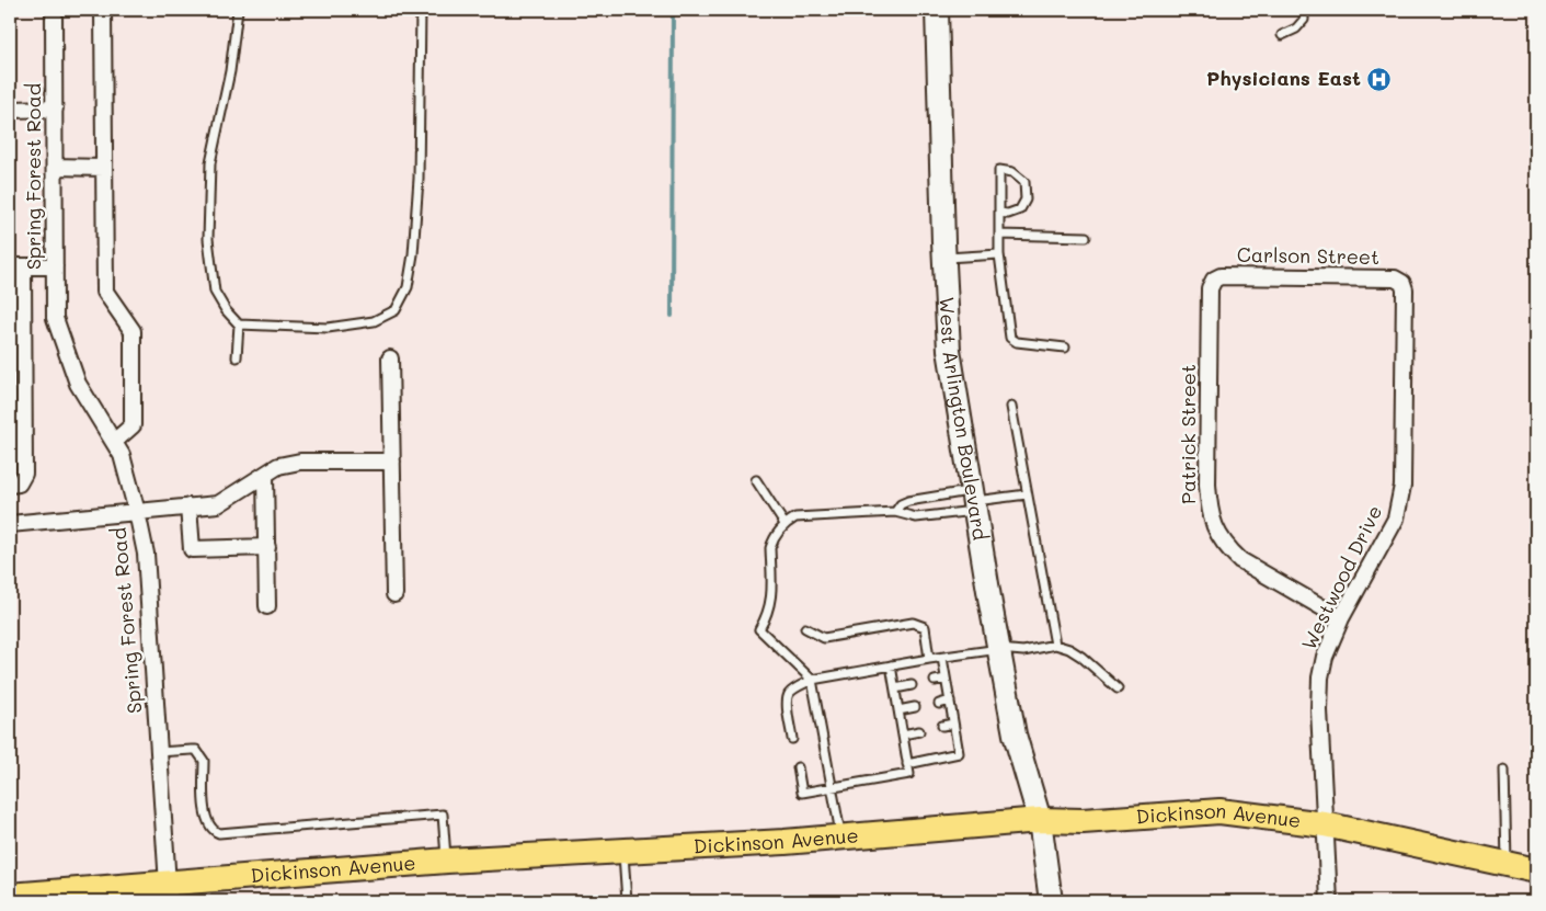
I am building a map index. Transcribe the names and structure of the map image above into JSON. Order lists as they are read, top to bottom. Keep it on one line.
{"streets":{"main road":["West Arlington Boulevard","Dickinson Avenue"],"street":["Spring Forest Road","Carlson Street","Patrick Street","Westwood Drive"]},"crossings":[["Spring Forest Road","Dickinson Avenue"],["Carlson Street","Patrick Street"],["Carlson Street","Westwood Drive"],["West Arlington Boulevard","Dickinson Avenue"],["Patrick Street","Westwood Drive"],["Westwood Drive","Dickinson Avenue"]],"places":{"hospital":["Physicians East"]}}
